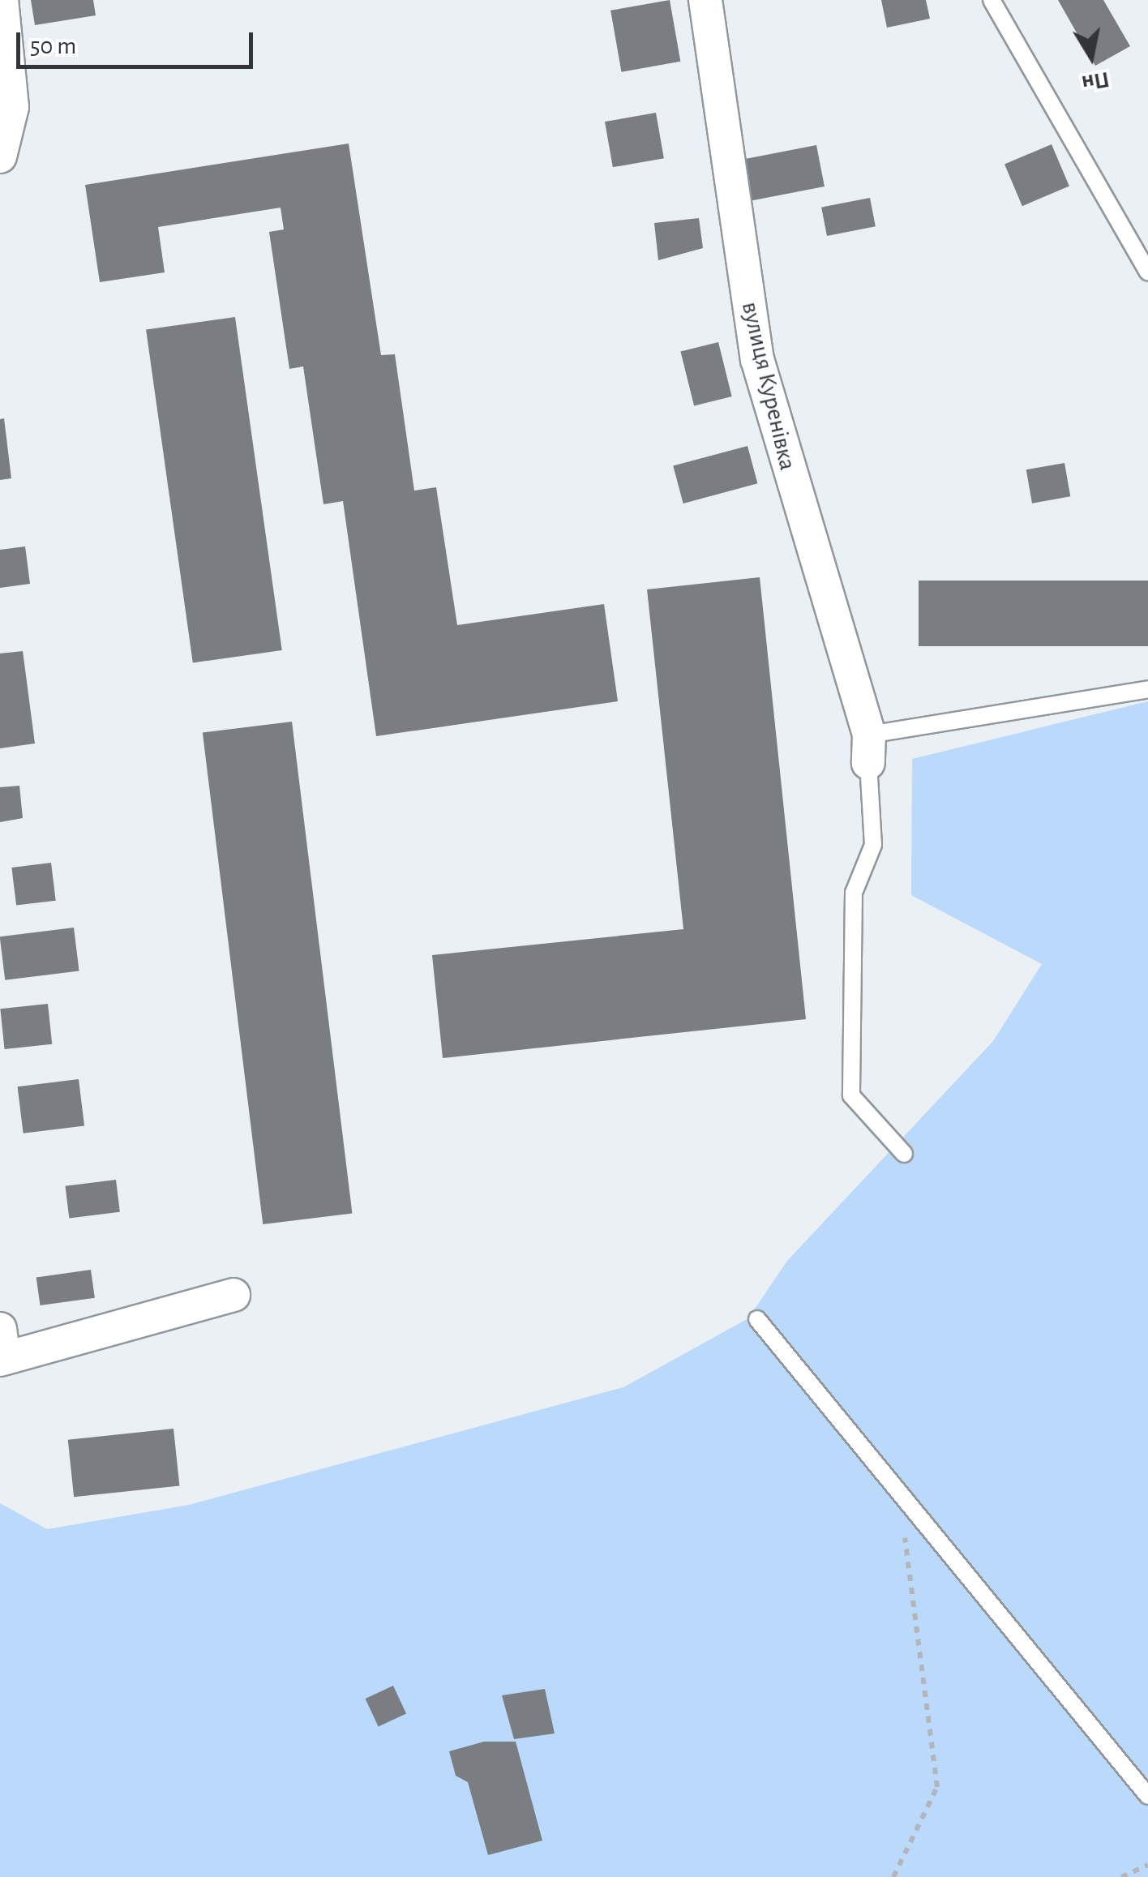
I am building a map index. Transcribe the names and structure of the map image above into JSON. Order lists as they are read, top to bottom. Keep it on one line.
{"streets":{"street":["вулиця Куренівка"]},"scale_bar":"50 m","north":"bottom"}
